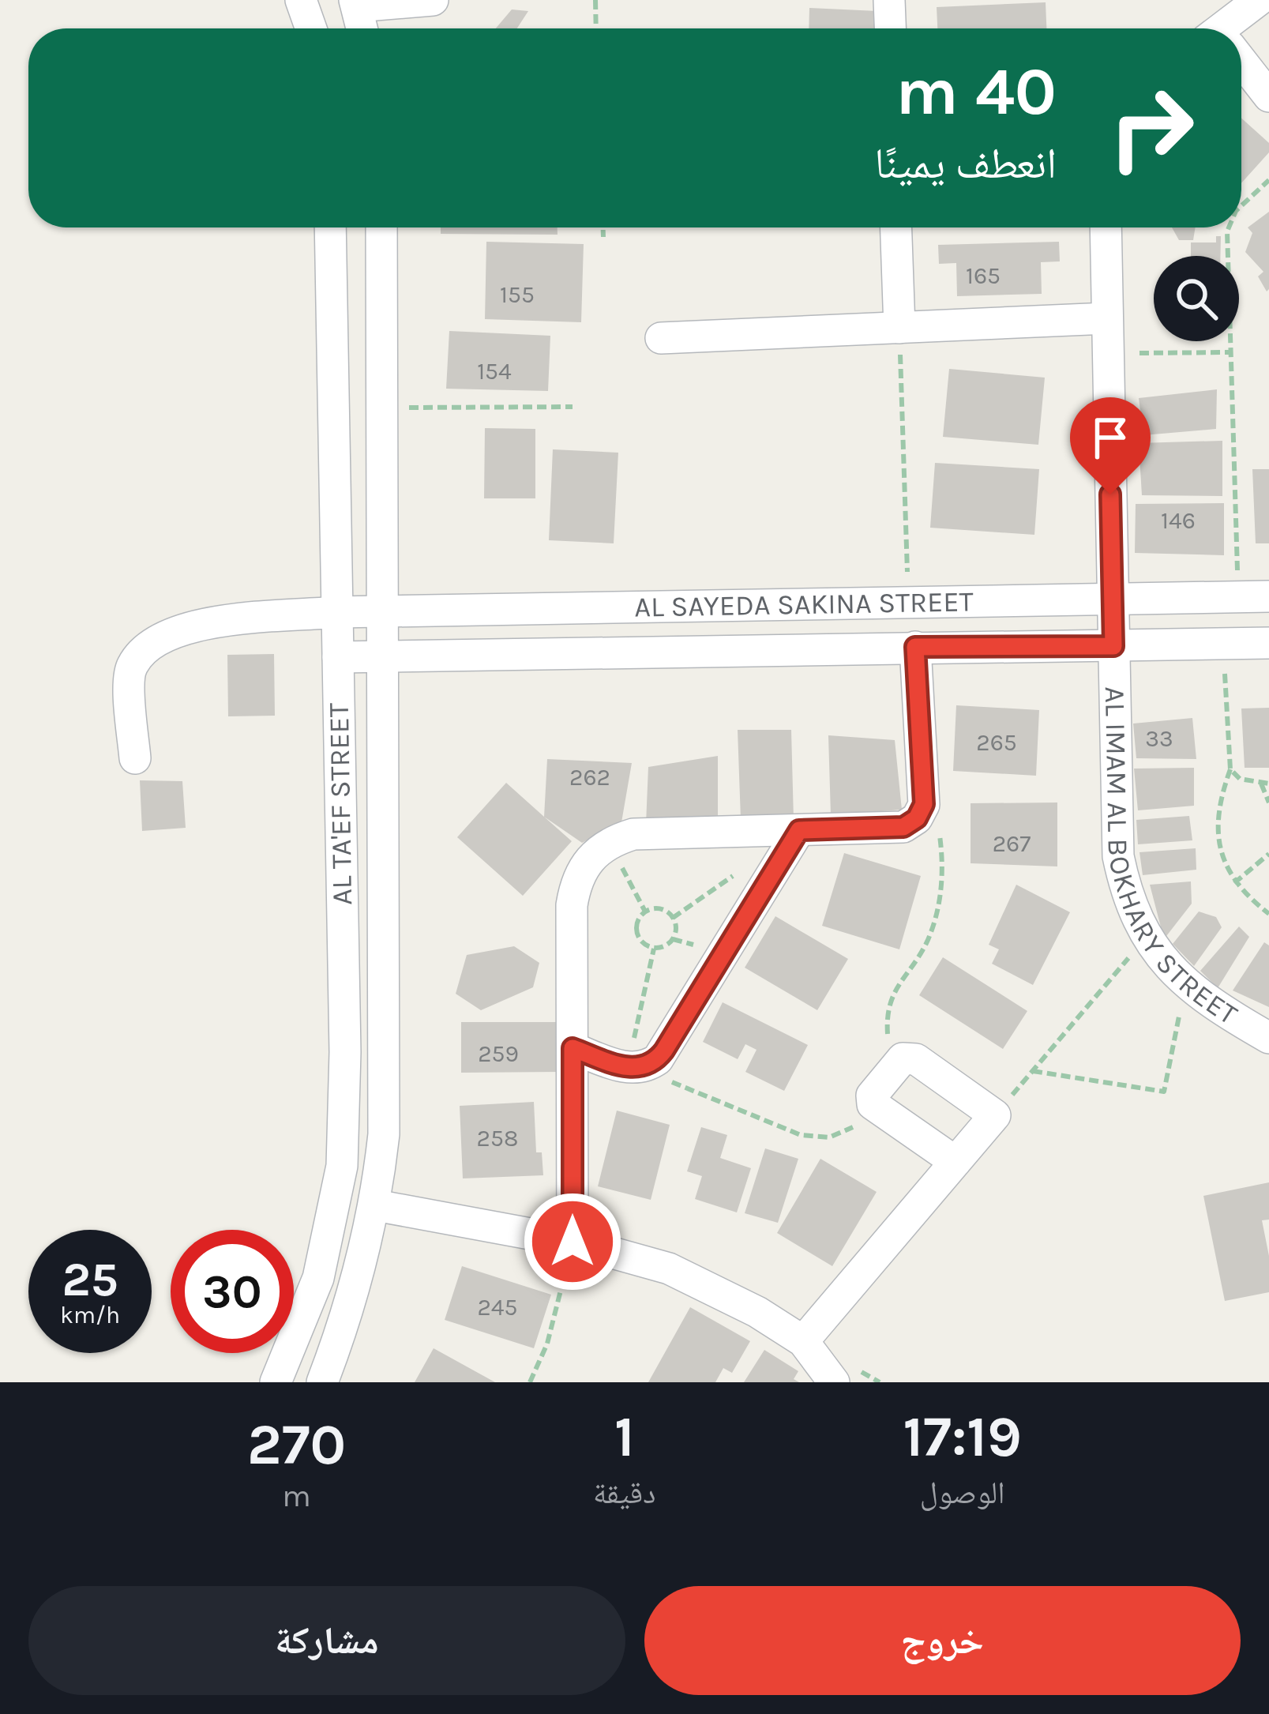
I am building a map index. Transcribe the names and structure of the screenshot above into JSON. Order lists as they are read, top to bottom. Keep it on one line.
{"streets":{"street":["AL SAYEDA SAKINA STREET","AL TA'EF STREET","AL IMAM AL BOKHARY STREET"]},"crossings":[["AL SAYEDA SAKINA STREET","AL TA'EF STREET"],["AL SAYEDA SAKINA STREET","AL IMAM AL BOKHARY STREET"]],"house_numbers":["165","155","154","146","33","265","262","267","259","258","245"],"page":{"turn":["40 m","انعطف يمينًا"],"speed":"25 km/h","limit":"30","eta":["17:19","الوصول","1","دقيقة","270","m"],"buttons":["خروج","مشاركة"]}}
